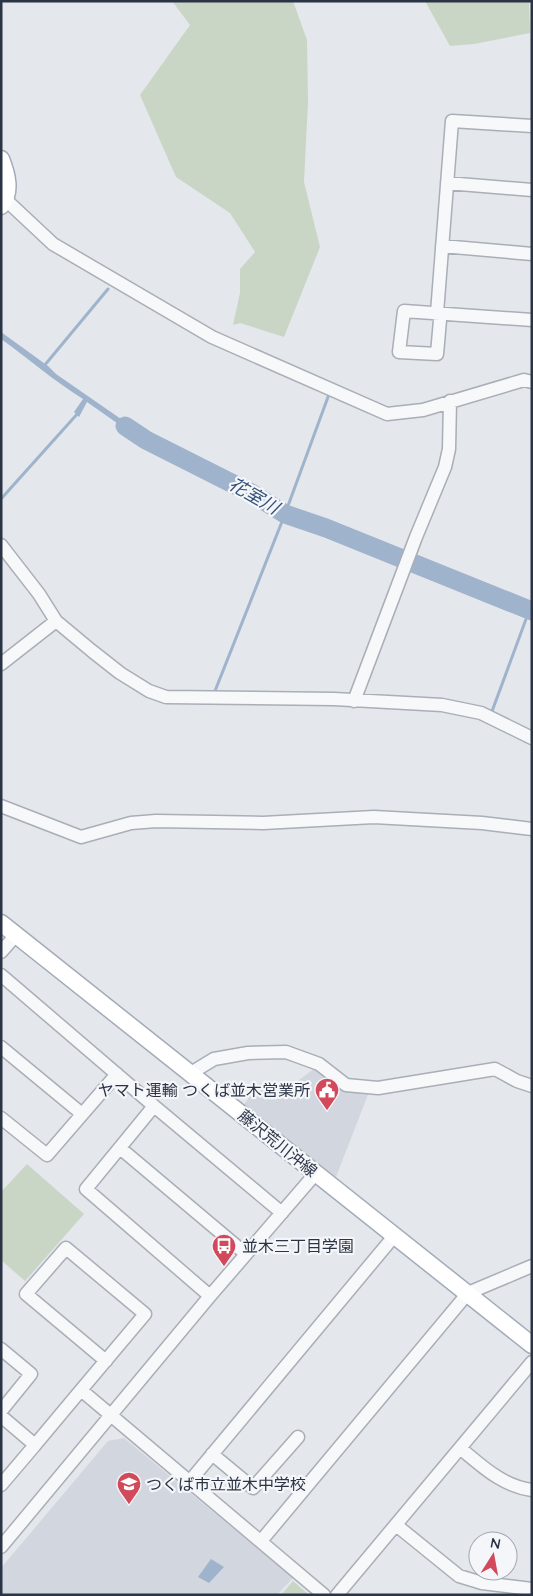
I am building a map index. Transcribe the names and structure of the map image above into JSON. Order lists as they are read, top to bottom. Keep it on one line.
{"streets":{"main road":["藤沢荒川沖線"]},"water":["花室川"],"places":{"public building":["ヤマト運輸 つくば並木営業所"],"bus stop":["並木三丁目学園"],"school or university":["つくば市立並木中学校"]},"north":"top"}
